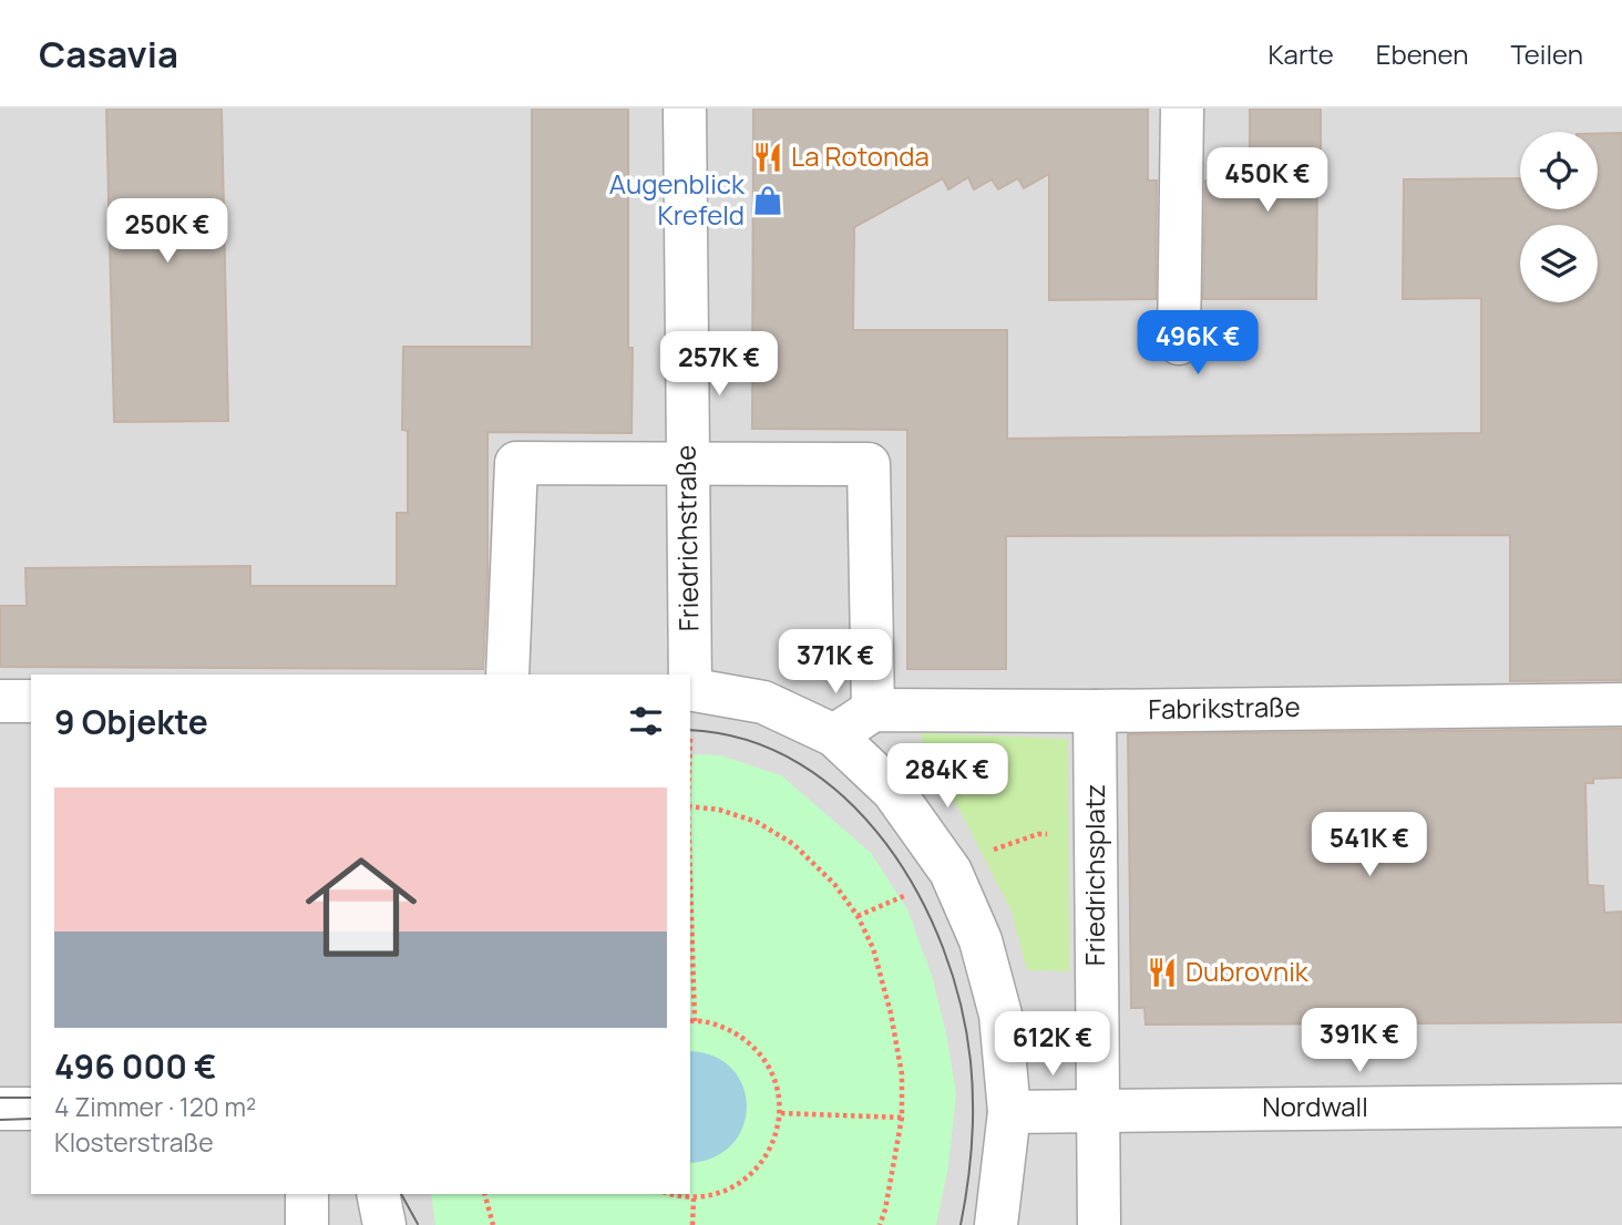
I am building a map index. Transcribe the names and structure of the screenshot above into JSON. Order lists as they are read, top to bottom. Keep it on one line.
{"streets":{"street":["Friedrichstraße","Fabrikstraße","Friedrichsplatz","Nordwall"]},"crossings":[["Fabrikstraße","Friedrichsplatz"],["Friedrichsplatz","Nordwall"]],"places":{"restaurant":["La Rotonda","Dubrovnik"],"shop":["Augenblick Krefeld"]},"page":{"header":"Casavia","nav":["Karte","Ebenen","Teilen"],"price":["450K €","250K €","496K €","257K €","371K €","284K €","541K €","391K €","612K €"],"heading":"9 Objekte","list":[{"name":"496 000 €","note":"4 Zimmer · 120 m² · Klosterstraße"}]}}
